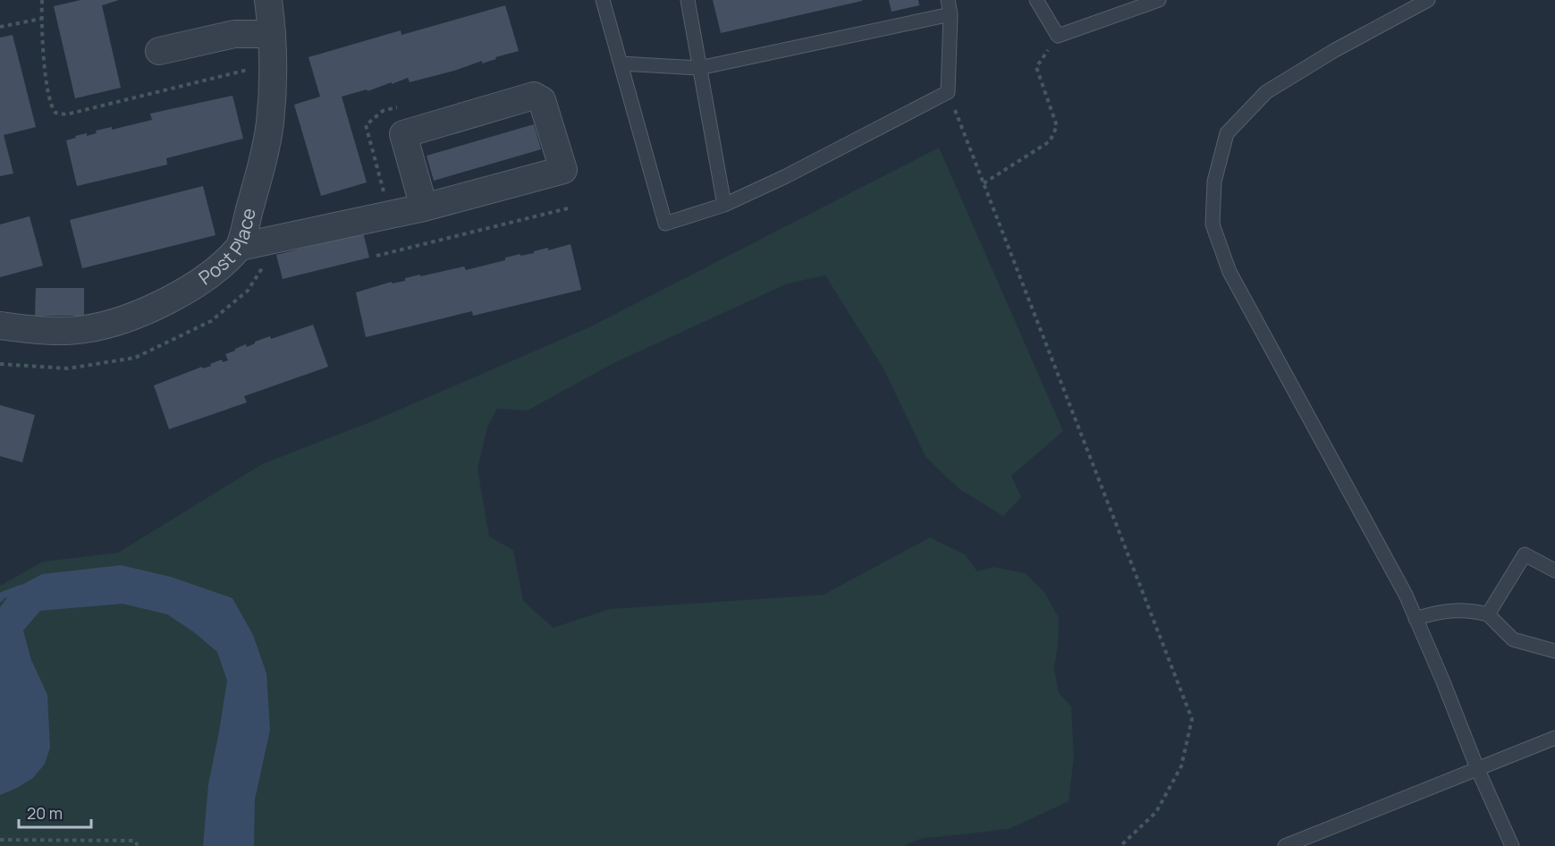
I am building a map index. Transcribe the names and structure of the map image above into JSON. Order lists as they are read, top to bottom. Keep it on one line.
{"streets":{"street":["Post Place"]},"scale_bar":"20 m"}
